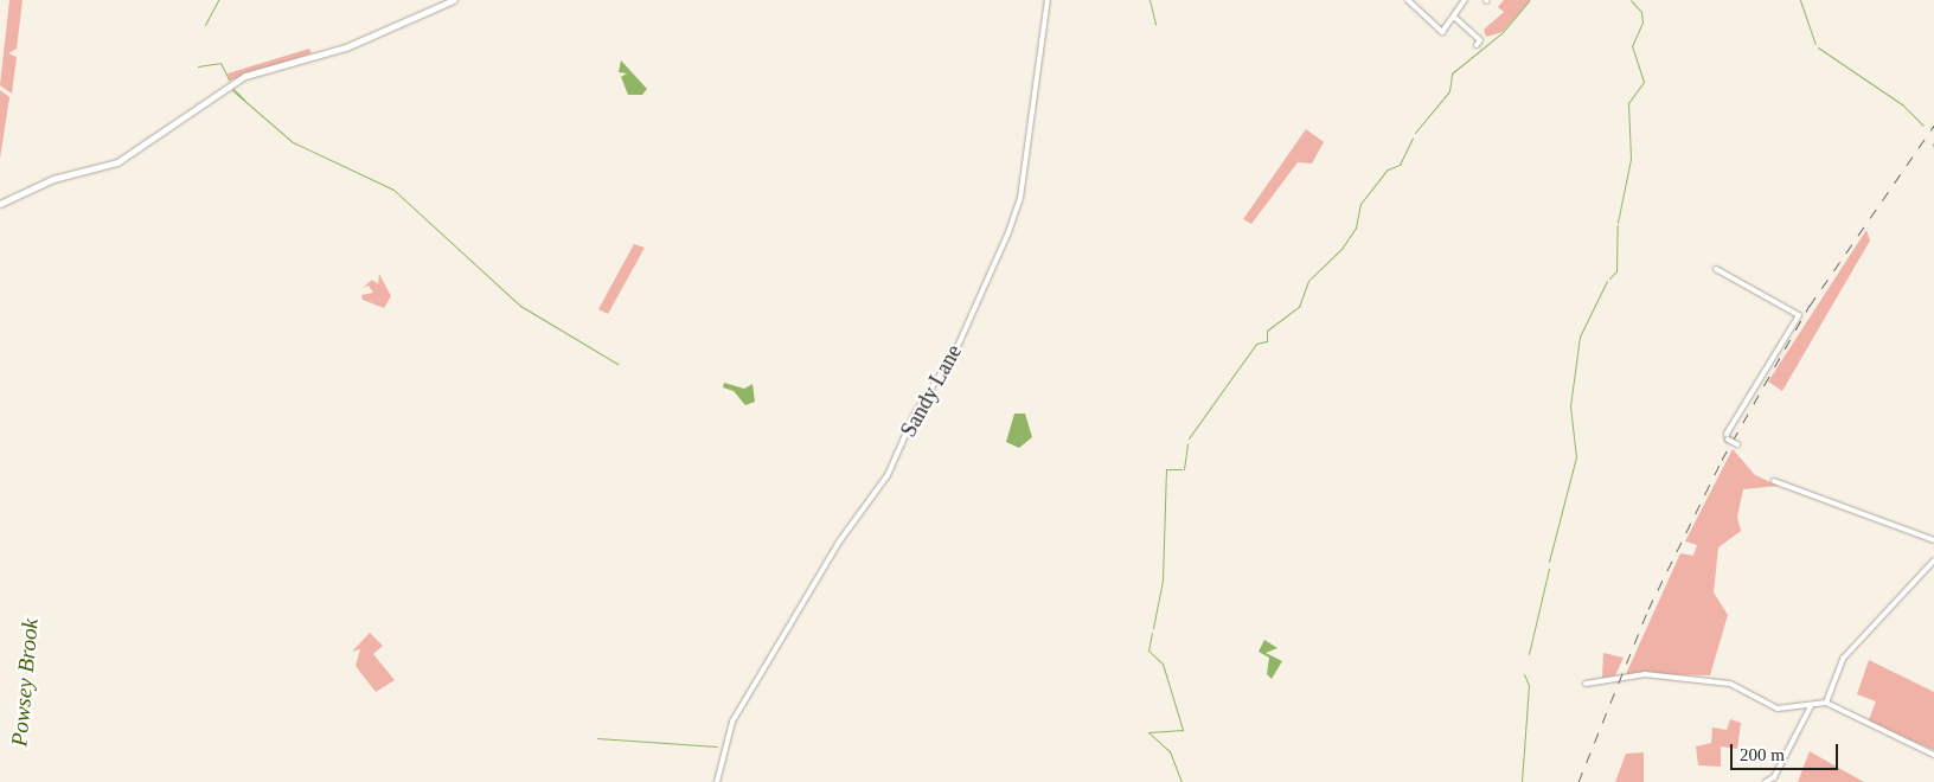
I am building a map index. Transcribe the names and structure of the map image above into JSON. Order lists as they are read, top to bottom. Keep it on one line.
{"streets":{"street":["Sandy Lane"]},"water":["Powsey Brook"],"scale_bar":"200 m"}
